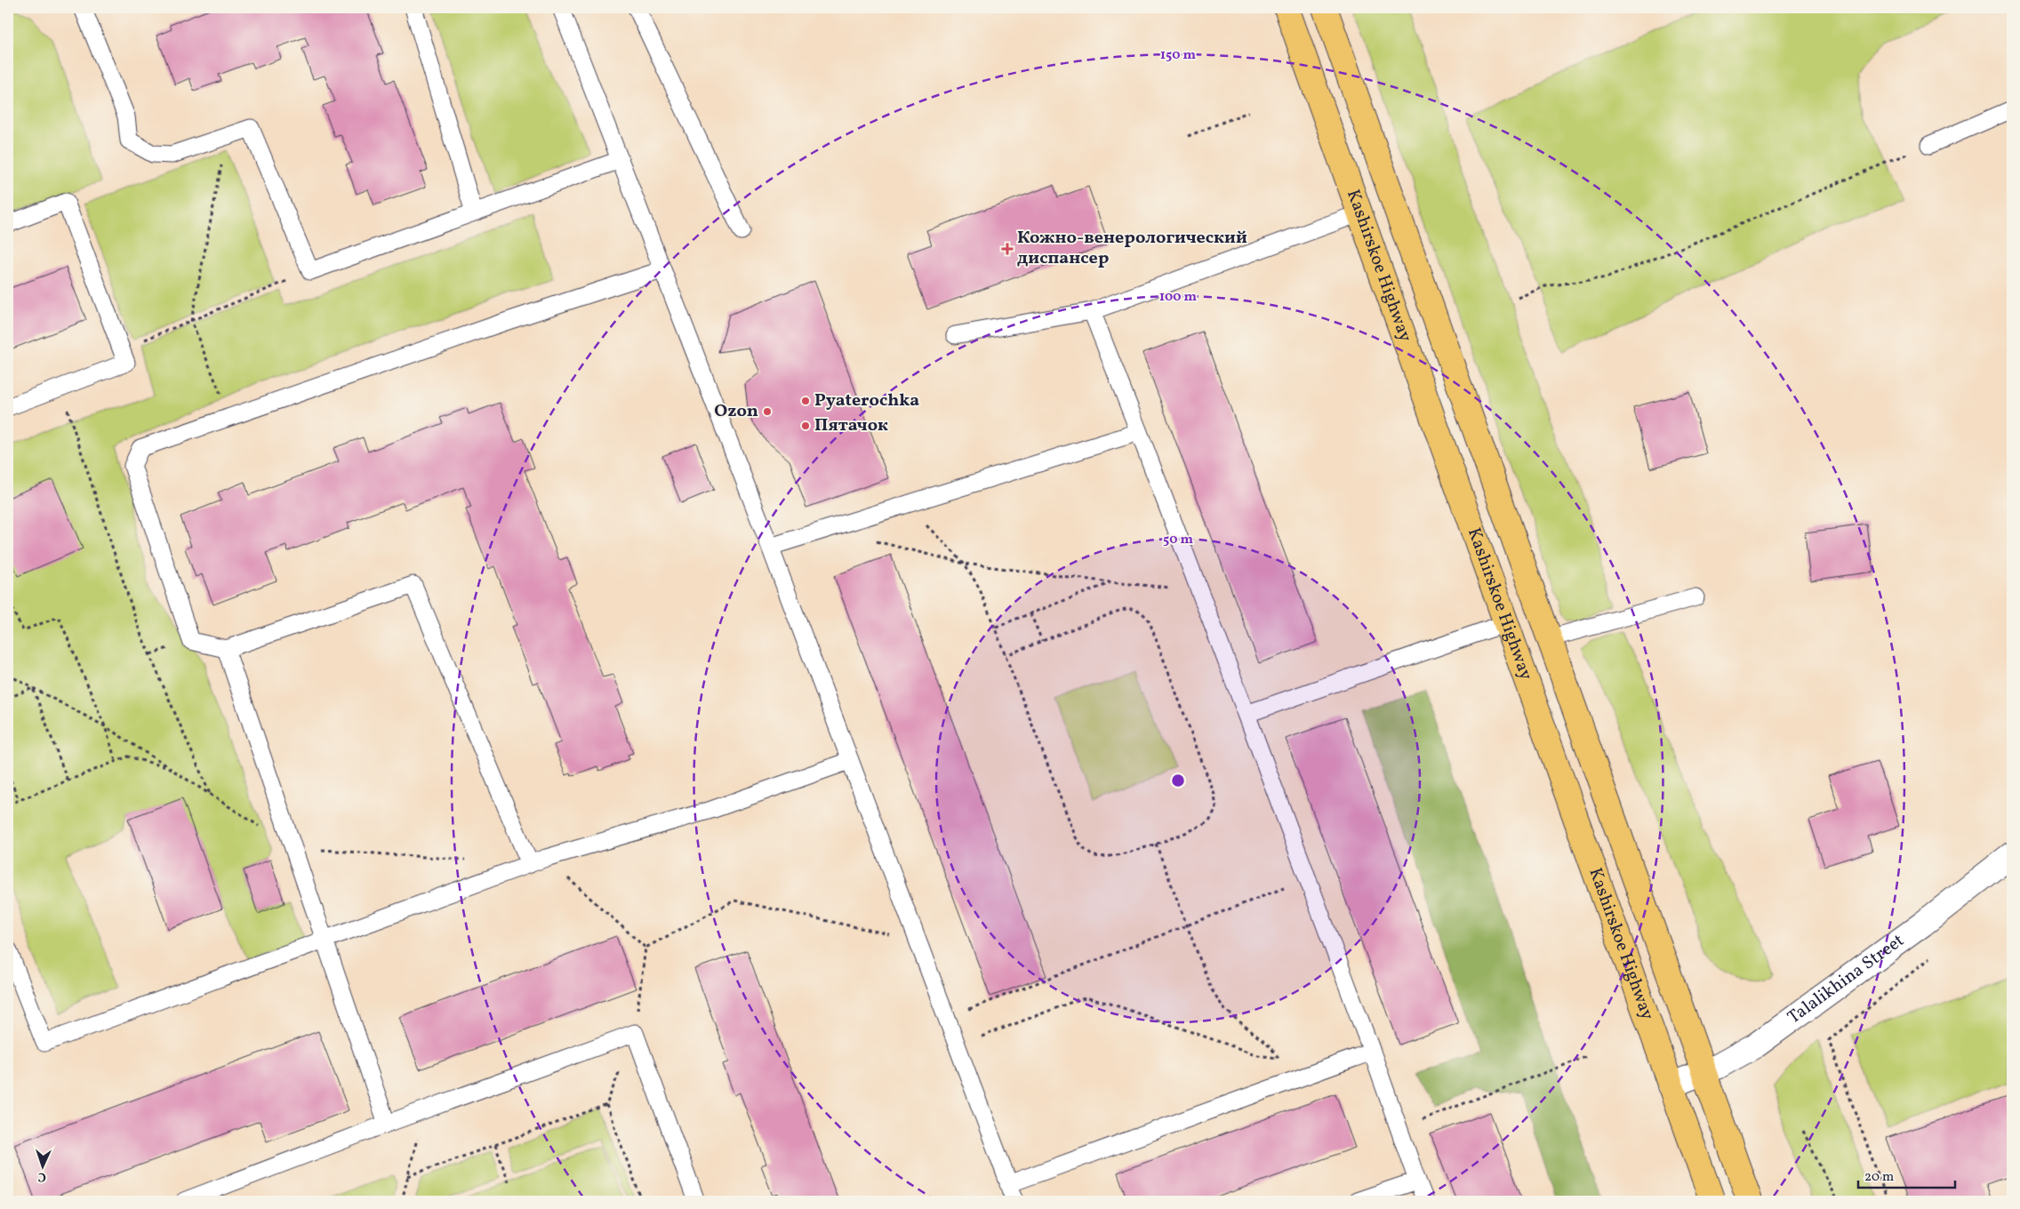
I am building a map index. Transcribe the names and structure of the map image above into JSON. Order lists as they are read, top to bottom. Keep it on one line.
{"streets":{"main road":["Kashirskoe Highway"],"street":["Talalikhina Street"]},"crossings":[["Kashirskoe Highway","Talalikhina Street"]],"places":{"health":["Кожно-венерологический диспансер"],"other":["Pyaterochka","Ozon","Пятачок"]},"scale_bar":"20 m","north":"bottom","rings":["150 m","100 m","50 m"]}
